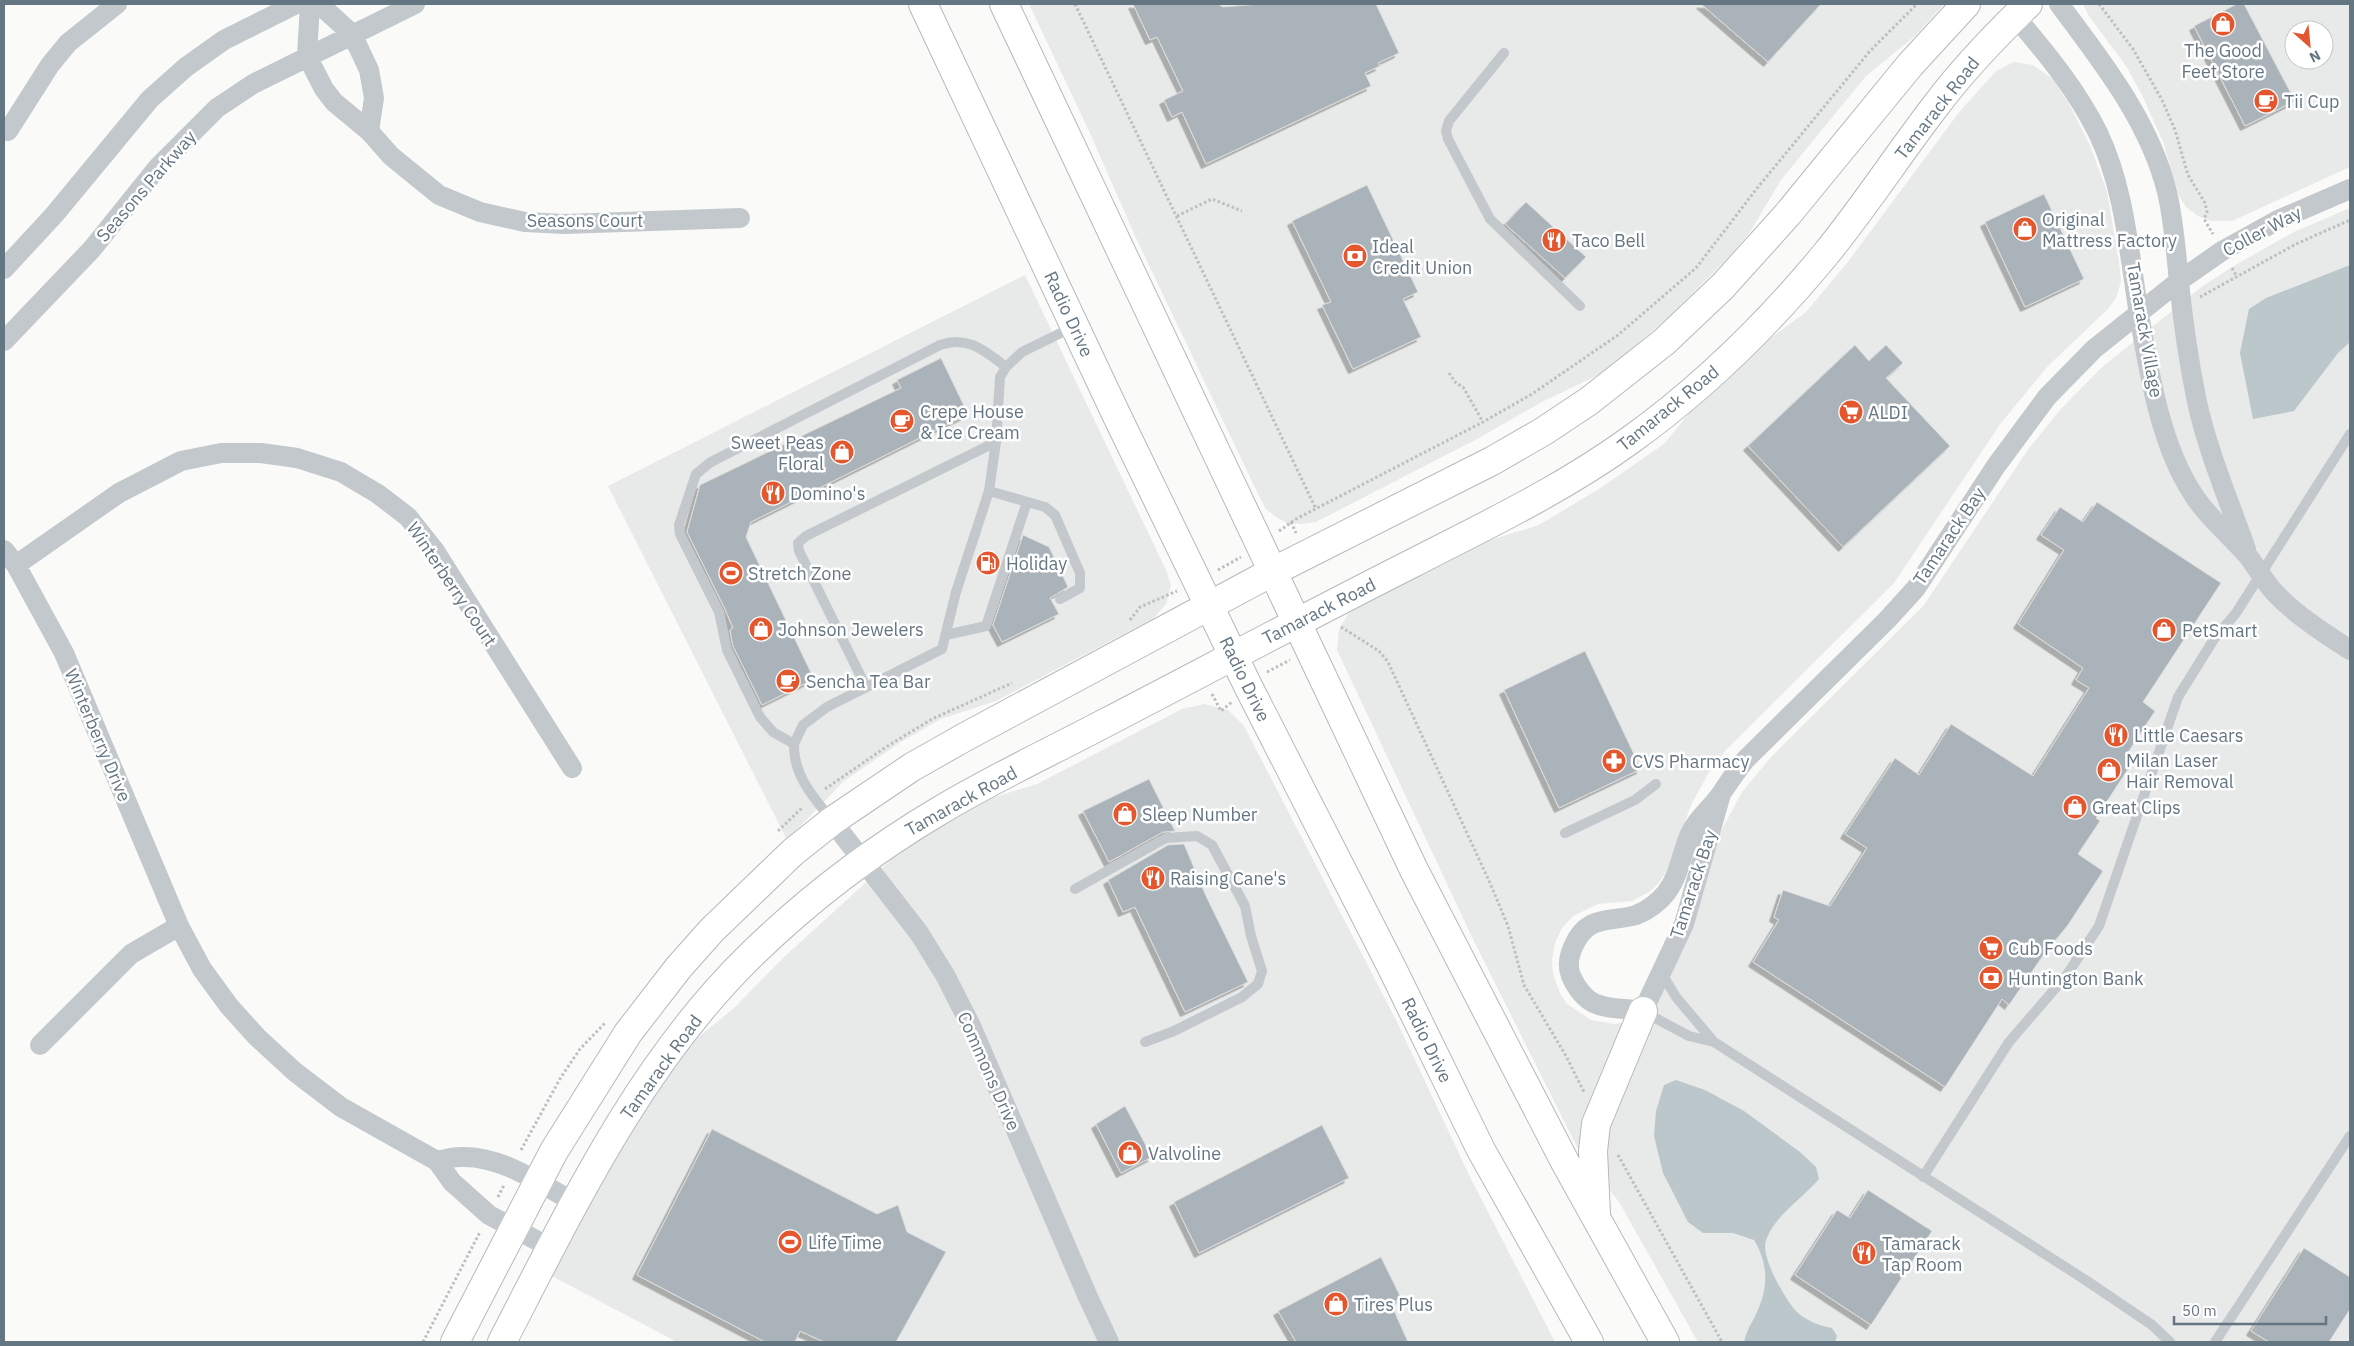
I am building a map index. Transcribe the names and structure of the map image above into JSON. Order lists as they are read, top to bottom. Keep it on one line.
{"streets":{"street":["Tamarack Road","Seasons Parkway","Seasons Court","Coller Way","Radio Drive","Tamarack Village","Tamarack Bay","Winterberry Court","Winterberry Drive","Commons Drive"]},"crossings":[["Tamarack Road","Radio Drive"],["Tamarack Road","Tamarack Village"],["Tamarack Road","Winterberry Drive"],["Tamarack Road","Commons Drive"],["Seasons Parkway","Seasons Court"],["Coller Way","Tamarack Village"],["Coller Way","Tamarack Bay"],["Tamarack Village","Tamarack Bay"],["Winterberry Court","Winterberry Drive"]],"places":{"shop":["The Good Feet Store","Original Mattress Factory","Sweet Peas Floral","Johnson Jewelers","PetSmart","Milan Laser Hair Removal","Great Clips","Sleep Number","Valvoline","Tires Plus"],"cafe":["Tii Cup","Crepe House & Ice Cream","Sencha Tea Bar"],"restaurant":["Taco Bell","Domino's","Little Caesars","Raising Cane's","Tamarack Tap Room"],"bank":["Ideal Credit Union","Huntington Bank"],"supermarket":["ALDI","Cub Foods"],"fuel station":["Holiday"],"sports":["Stretch Zone","Life Time"],"pharmacy":["CVS Pharmacy"]},"scale_bar":"50 m","north":"bottom right"}
